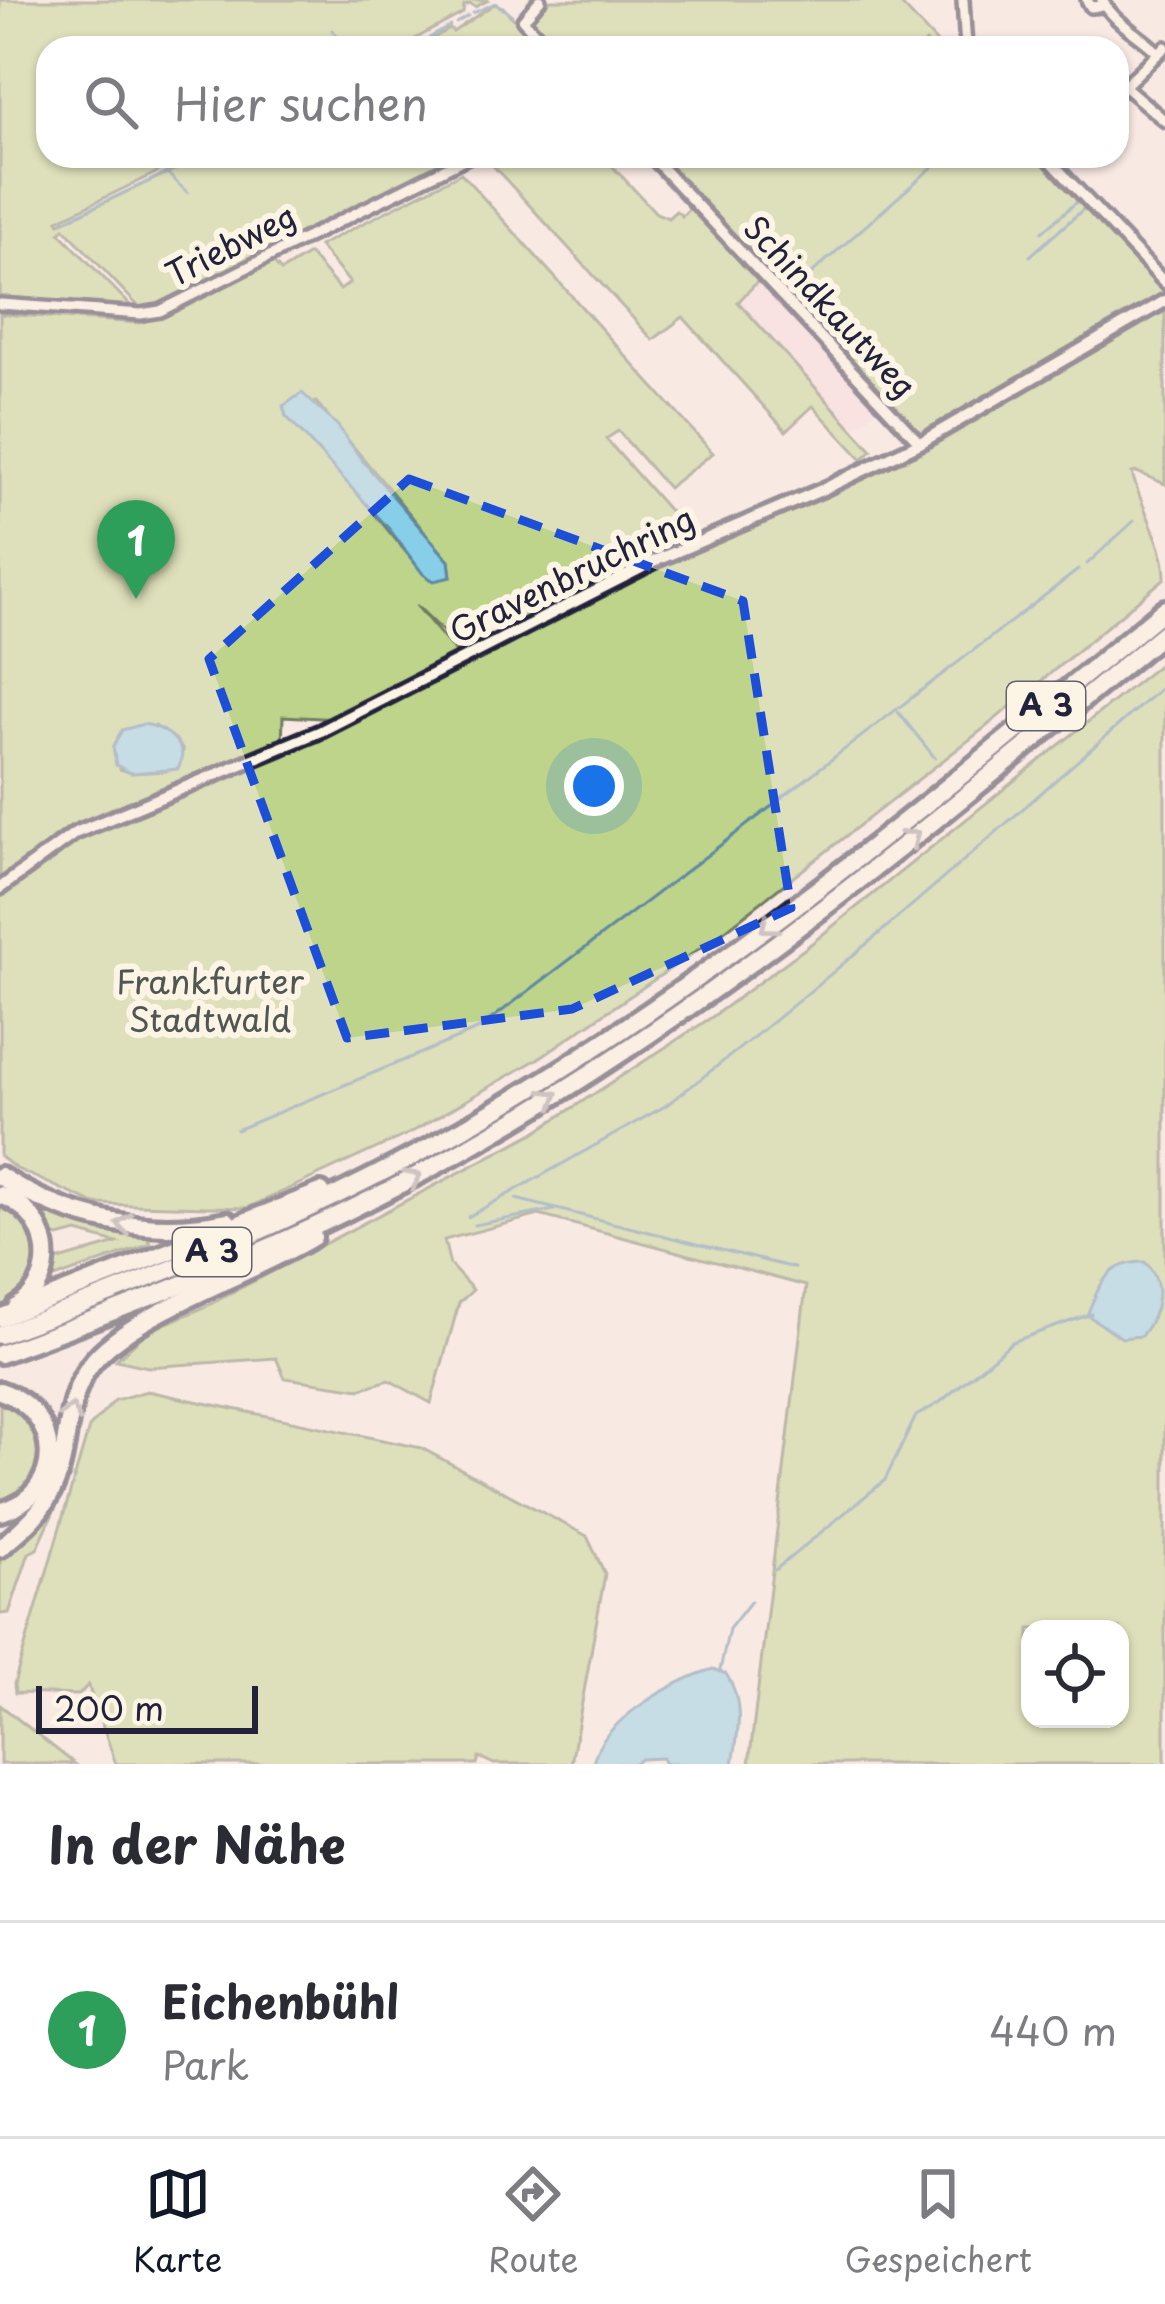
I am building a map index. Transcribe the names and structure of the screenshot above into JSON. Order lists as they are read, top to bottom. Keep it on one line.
{"streets":{"highway":["A 3"],"street":["Triebweg","Schindkautweg","Gravenbruchring"]},"crossings":[["Schindkautweg","Gravenbruchring"]],"parks":["Frankfurter Stadtwald"],"scale_bar":"200 m","page":{"search":"Hier suchen","pins":"1","scale":"200 m","heading":"In der Nähe","list":[{"mark":"1","name":"Eichenbühl","note":"Park","value":"440 m"}],"nav":["Karte","Route","Gespeichert"]}}
